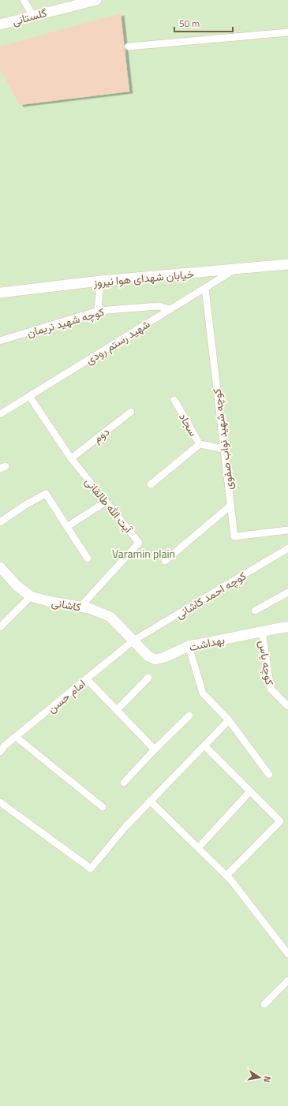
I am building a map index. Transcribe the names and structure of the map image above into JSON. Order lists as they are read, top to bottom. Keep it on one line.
{"streets":{"street":["گلستانی","خیابان شهدای هوا نیروز","کوچه شهید نریمان","شهید رستم رودی","سجاد","دوم","کوچه شهید نواب صفوی","آیت الله طالقانی","کوچه احمد کاشانی","کاشانی","بهداشت","کوچه یاس","امام حسن"]},"crossings":[["خیابان شهدای هوا نیروز","شهید رستم رودی"],["کوچه شهید نریمان","شهید رستم رودی"],["شهید رستم رودی","کوچه شهید نواب صفوی"],["شهید رستم رودی","آیت الله طالقانی"],["سجاد","کوچه شهید نواب صفوی"],["دوم","آیت الله طالقانی"],["آیت الله طالقانی","کاشانی"],["کوچه احمد کاشانی","کاشانی"],["کوچه احمد کاشانی","بهداشت"],["کوچه احمد کاشانی","امام حسن"],["کاشانی","بهداشت"],["کاشانی","امام حسن"],["بهداشت","کوچه یاس"],["بهداشت","امام حسن"]],"parks":["Varamin plain"],"scale_bar":"50 m","north":"right"}
